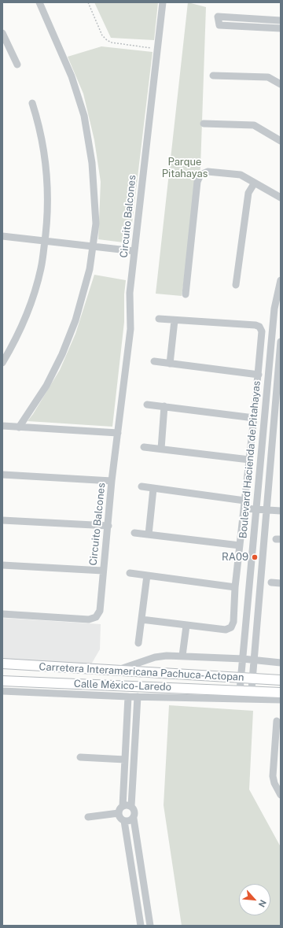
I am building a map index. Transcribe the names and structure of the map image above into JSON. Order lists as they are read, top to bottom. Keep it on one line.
{"streets":{"main road":["Carretera Interamericana Pachuca-Actopan"],"street":["Circuito Balcones","Boulevard Hacienda de Pitahayas","Calle México-Laredo"]},"crossings":[["Boulevard Hacienda de Pitahayas","Carretera Interamericana Pachuca-Actopan"],["Boulevard Hacienda de Pitahayas","Calle México-Laredo"],["Carretera Interamericana Pachuca-Actopan","Calle México-Laredo"]],"parks":["Parque Pitahayas"],"places":["RA09"],"north":"bottom right"}
